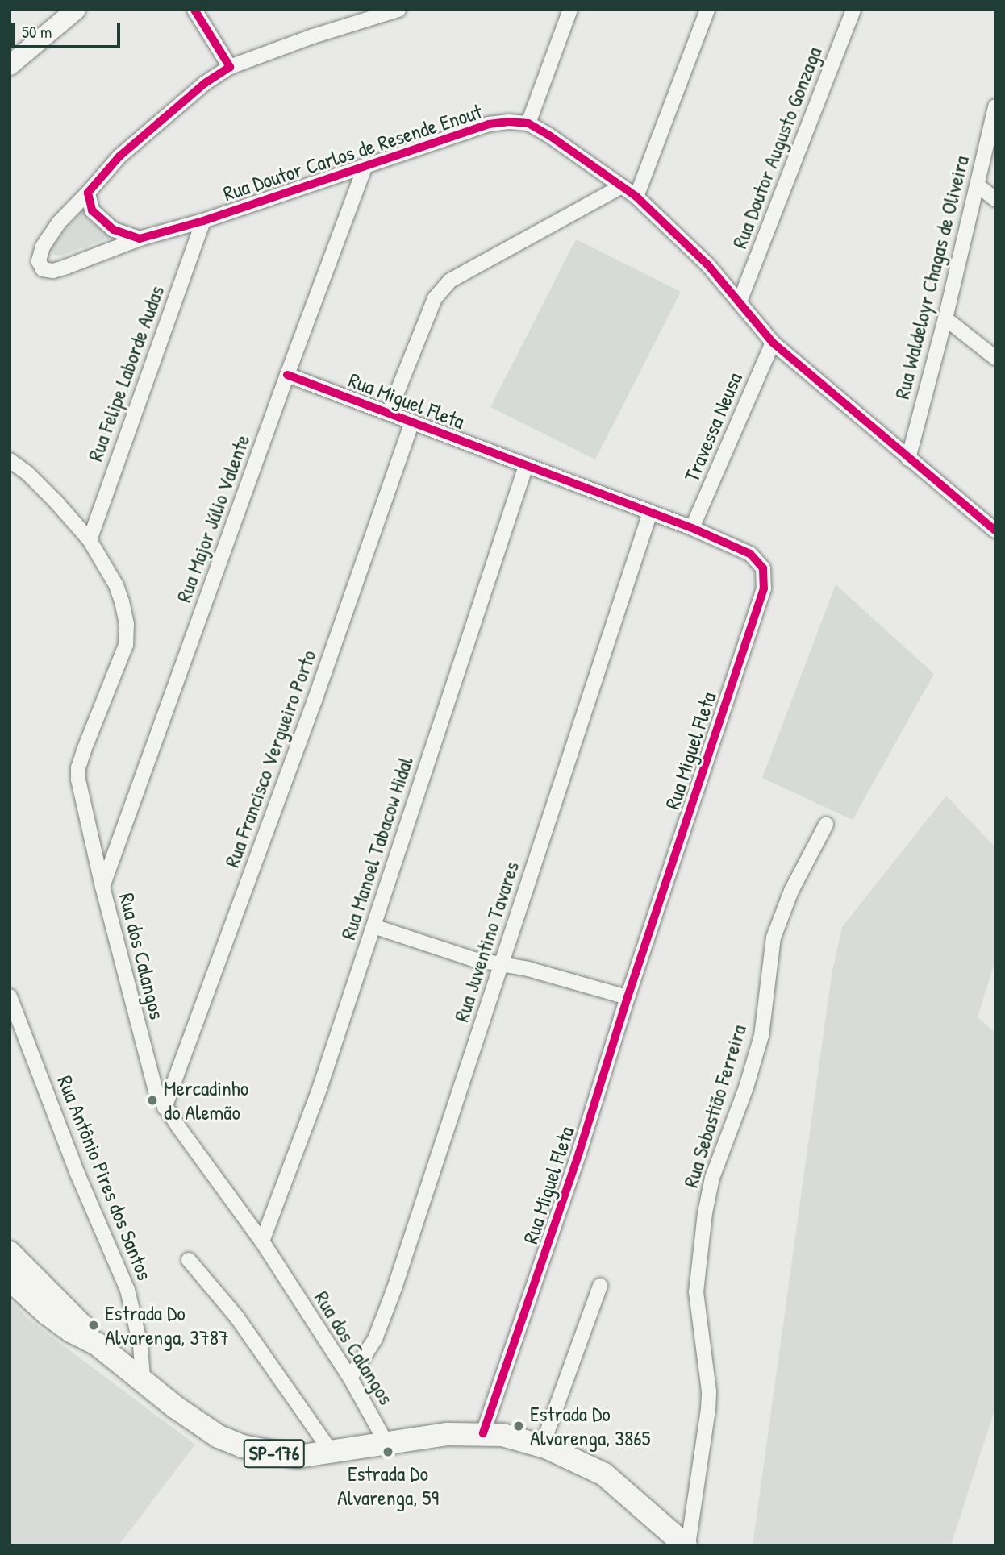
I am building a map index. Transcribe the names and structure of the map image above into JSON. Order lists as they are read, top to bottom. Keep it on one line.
{"streets":{"main road":["SP-176"],"street":["Rua Doutor Augusto Gonzaga","Rua Doutor Carlos de Resende Enout","Rua Waldeloyr Chagas de Oliveira","Rua Felipe Laborde Audas","Rua Miguel Fleta","Travessa Neusa","Rua Major Júlio Valente","Rua Francisco Vergueiro Porto","Rua Manoel Tabacow Hidal","Rua Juventino Tavares","Rua dos Calangos","Rua Sebastião Ferreira","Rua Antônio Pires dos Santos"]},"crossings":[["Rua Doutor Carlos de Resende Enout","Rua Felipe Laborde Audas"],["Rua Doutor Carlos de Resende Enout","Rua Major Júlio Valente"],["Rua Felipe Laborde Audas","Rua dos Calangos"],["Rua Miguel Fleta","Travessa Neusa"],["Rua Miguel Fleta","Rua Major Júlio Valente"],["Rua Miguel Fleta","Rua Francisco Vergueiro Porto"],["Rua Miguel Fleta","Rua Manoel Tabacow Hidal"],["Rua Miguel Fleta","Rua Juventino Tavares"],["Rua Miguel Fleta","SP-176"],["Rua Major Júlio Valente","Rua dos Calangos"],["Rua Francisco Vergueiro Porto","Rua dos Calangos"],["Rua Manoel Tabacow Hidal","Rua dos Calangos"],["Rua Juventino Tavares","Rua dos Calangos"],["Rua dos Calangos","SP-176"],["Rua Sebastião Ferreira","SP-176"],["Rua Antônio Pires dos Santos","SP-176"]],"places":["Mercadinho do Alemão","Estrada Do Alvarenga, 3787","Estrada Do Alvarenga, 3865","Estrada Do Alvarenga, 59"],"scale_bar":"50 m"}
